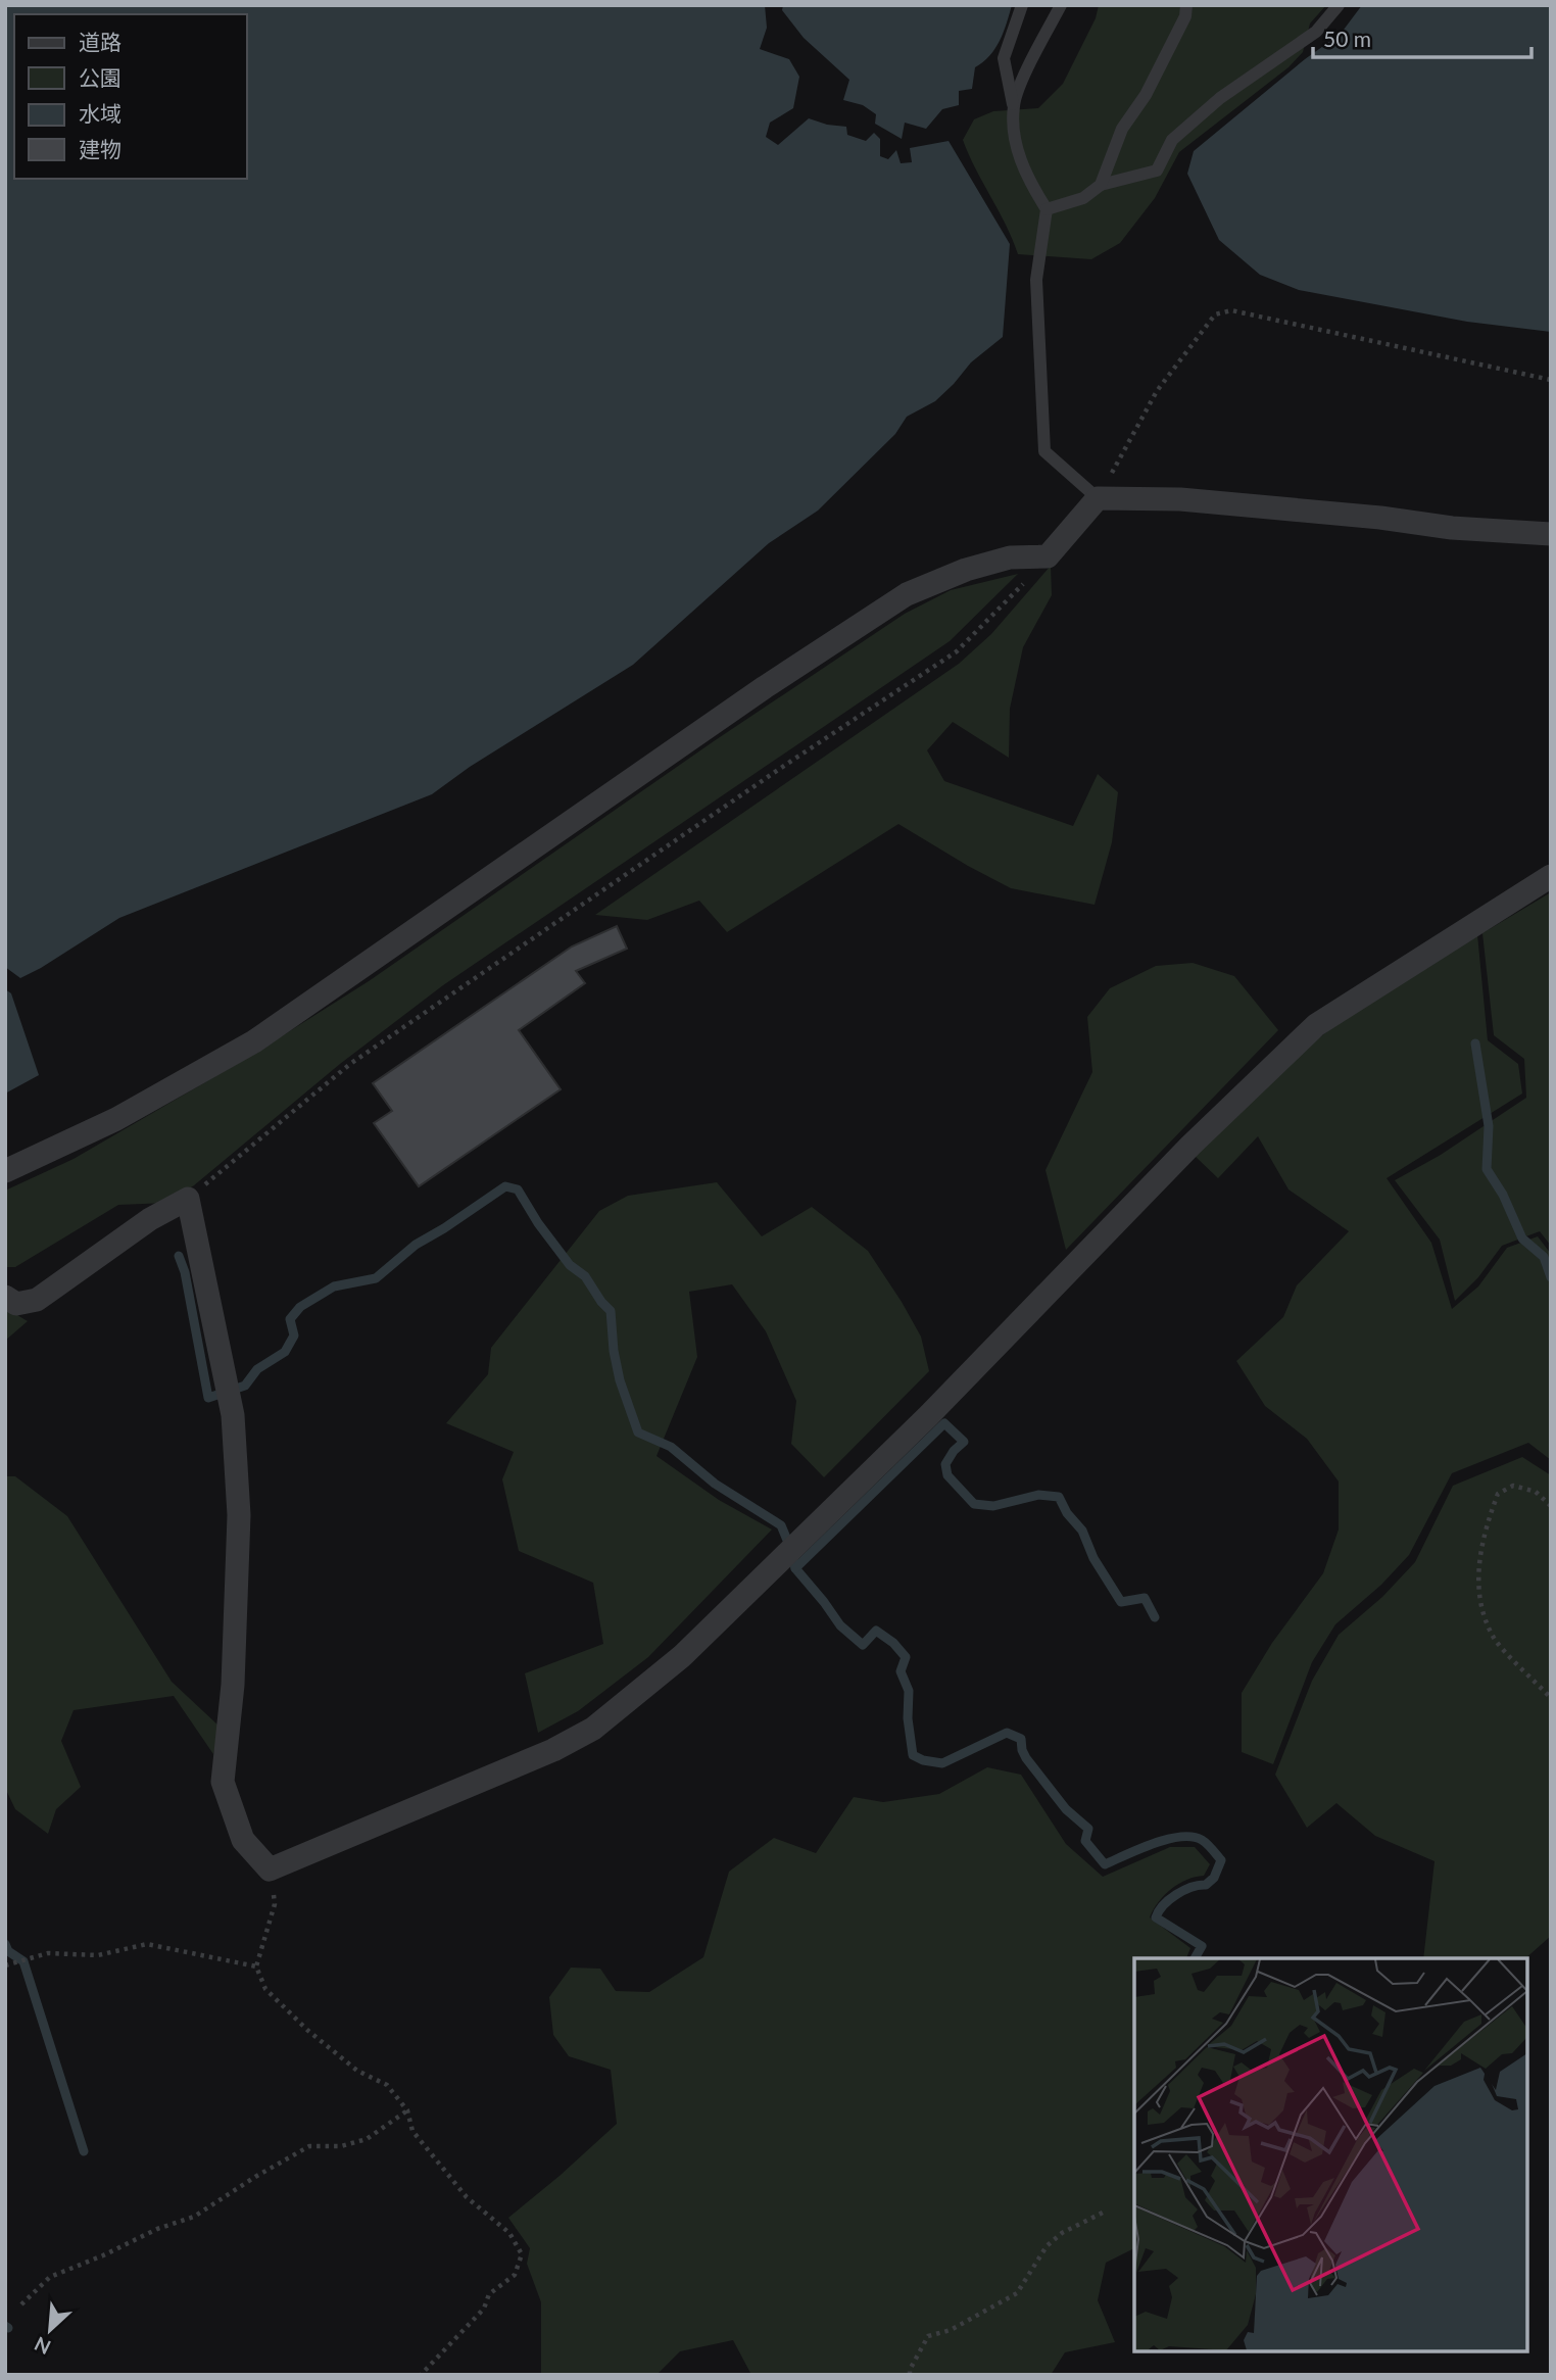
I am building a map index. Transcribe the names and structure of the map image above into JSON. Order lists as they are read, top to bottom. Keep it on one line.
{"legend":["道路","公園","水域","建物"],"scale_bar":"50 m","north":"bottom left"}
